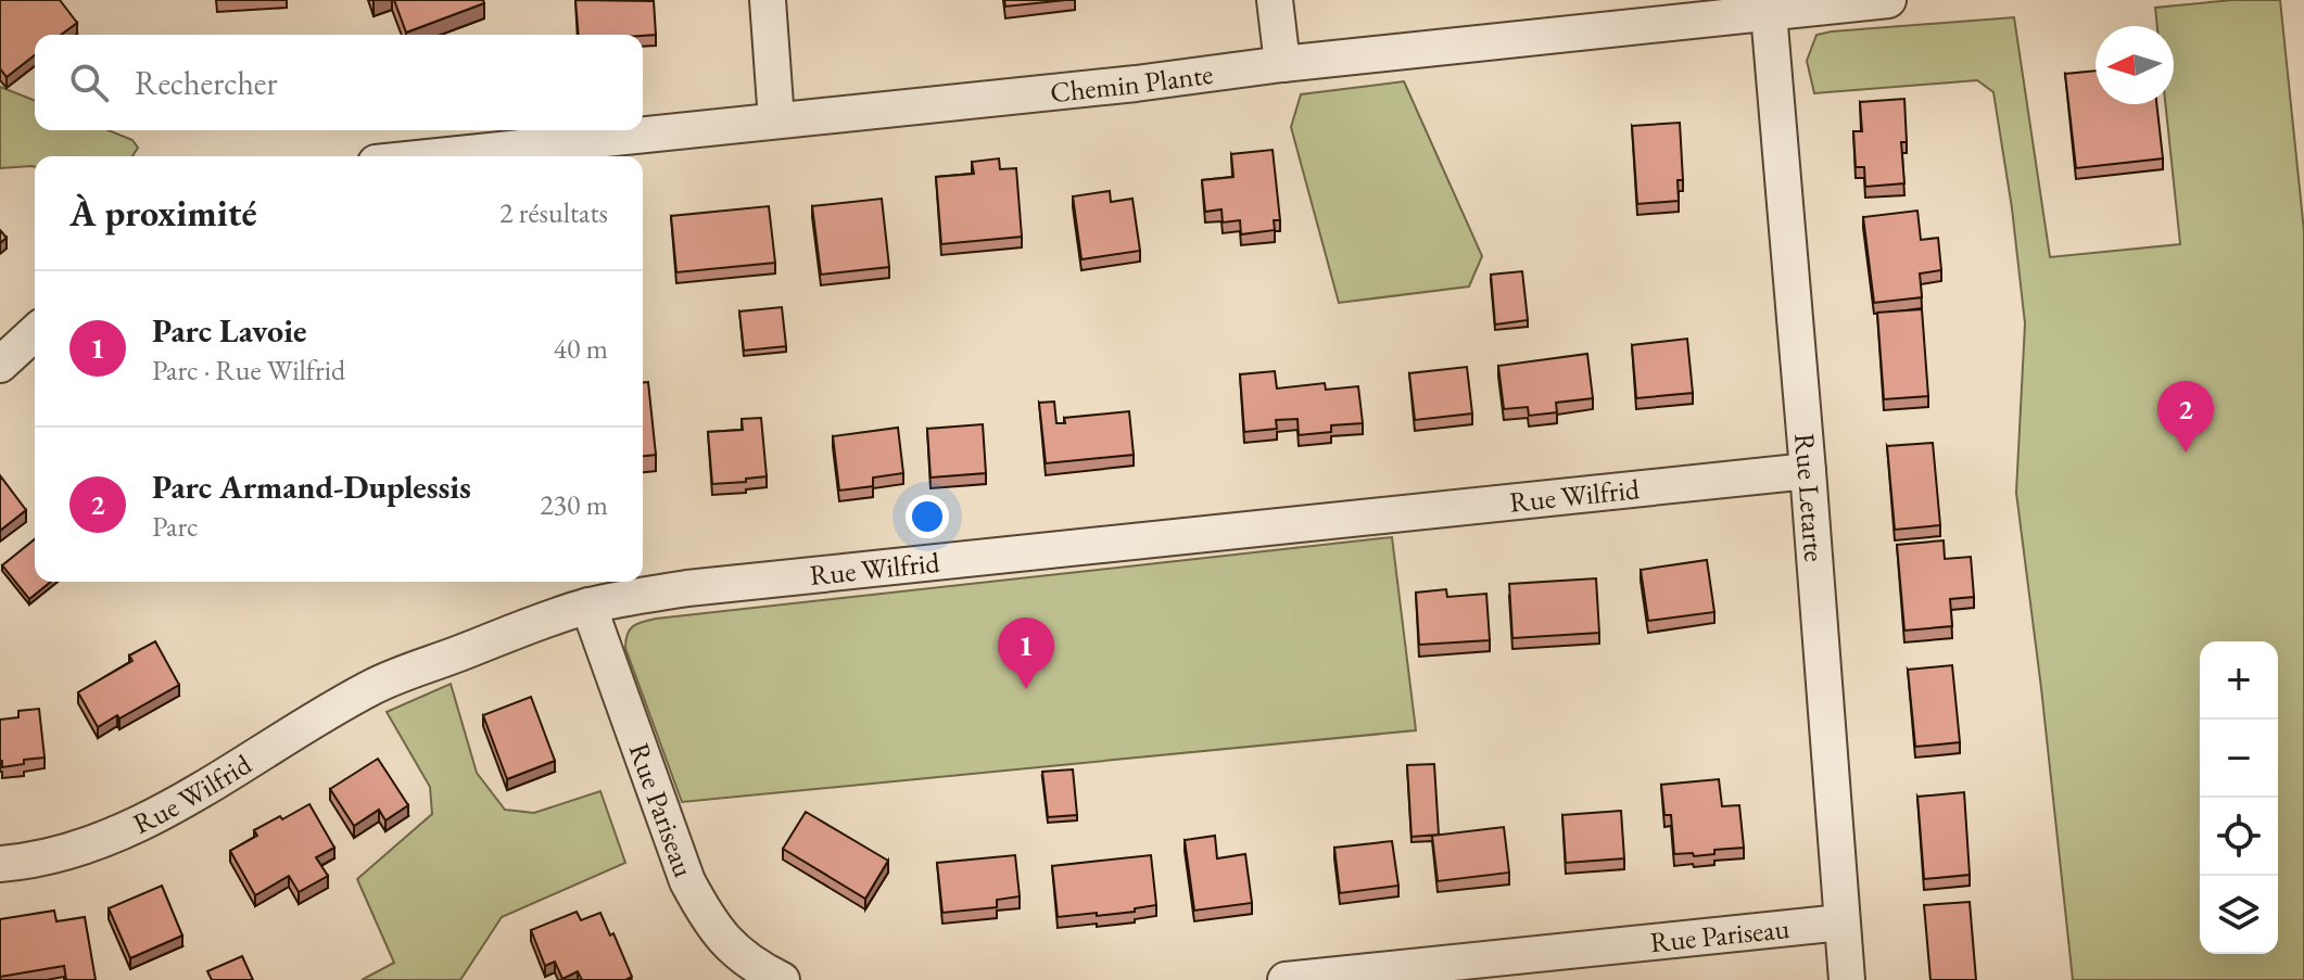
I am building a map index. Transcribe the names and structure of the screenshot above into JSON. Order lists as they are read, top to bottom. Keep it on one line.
{"streets":{"street":["Chemin Plante","Rue Wilfrid","Rue Letarte","Rue Pariseau"]},"crossings":[["Chemin Plante","Rue Letarte"],["Rue Wilfrid","Rue Letarte"],["Rue Wilfrid","Rue Pariseau"],["Rue Letarte","Rue Pariseau"]],"north":"left","page":{"search":"Rechercher","heading":["À proximité","2 résultats"],"list":[{"mark":"1","name":"Parc Lavoie","note":"Parc · Rue Wilfrid","value":"40 m"},{"mark":"2","name":"Parc Armand-Duplessis","note":"Parc","value":"230 m"}],"pins":["2","1"],"map_buttons":["+","−"]}}
